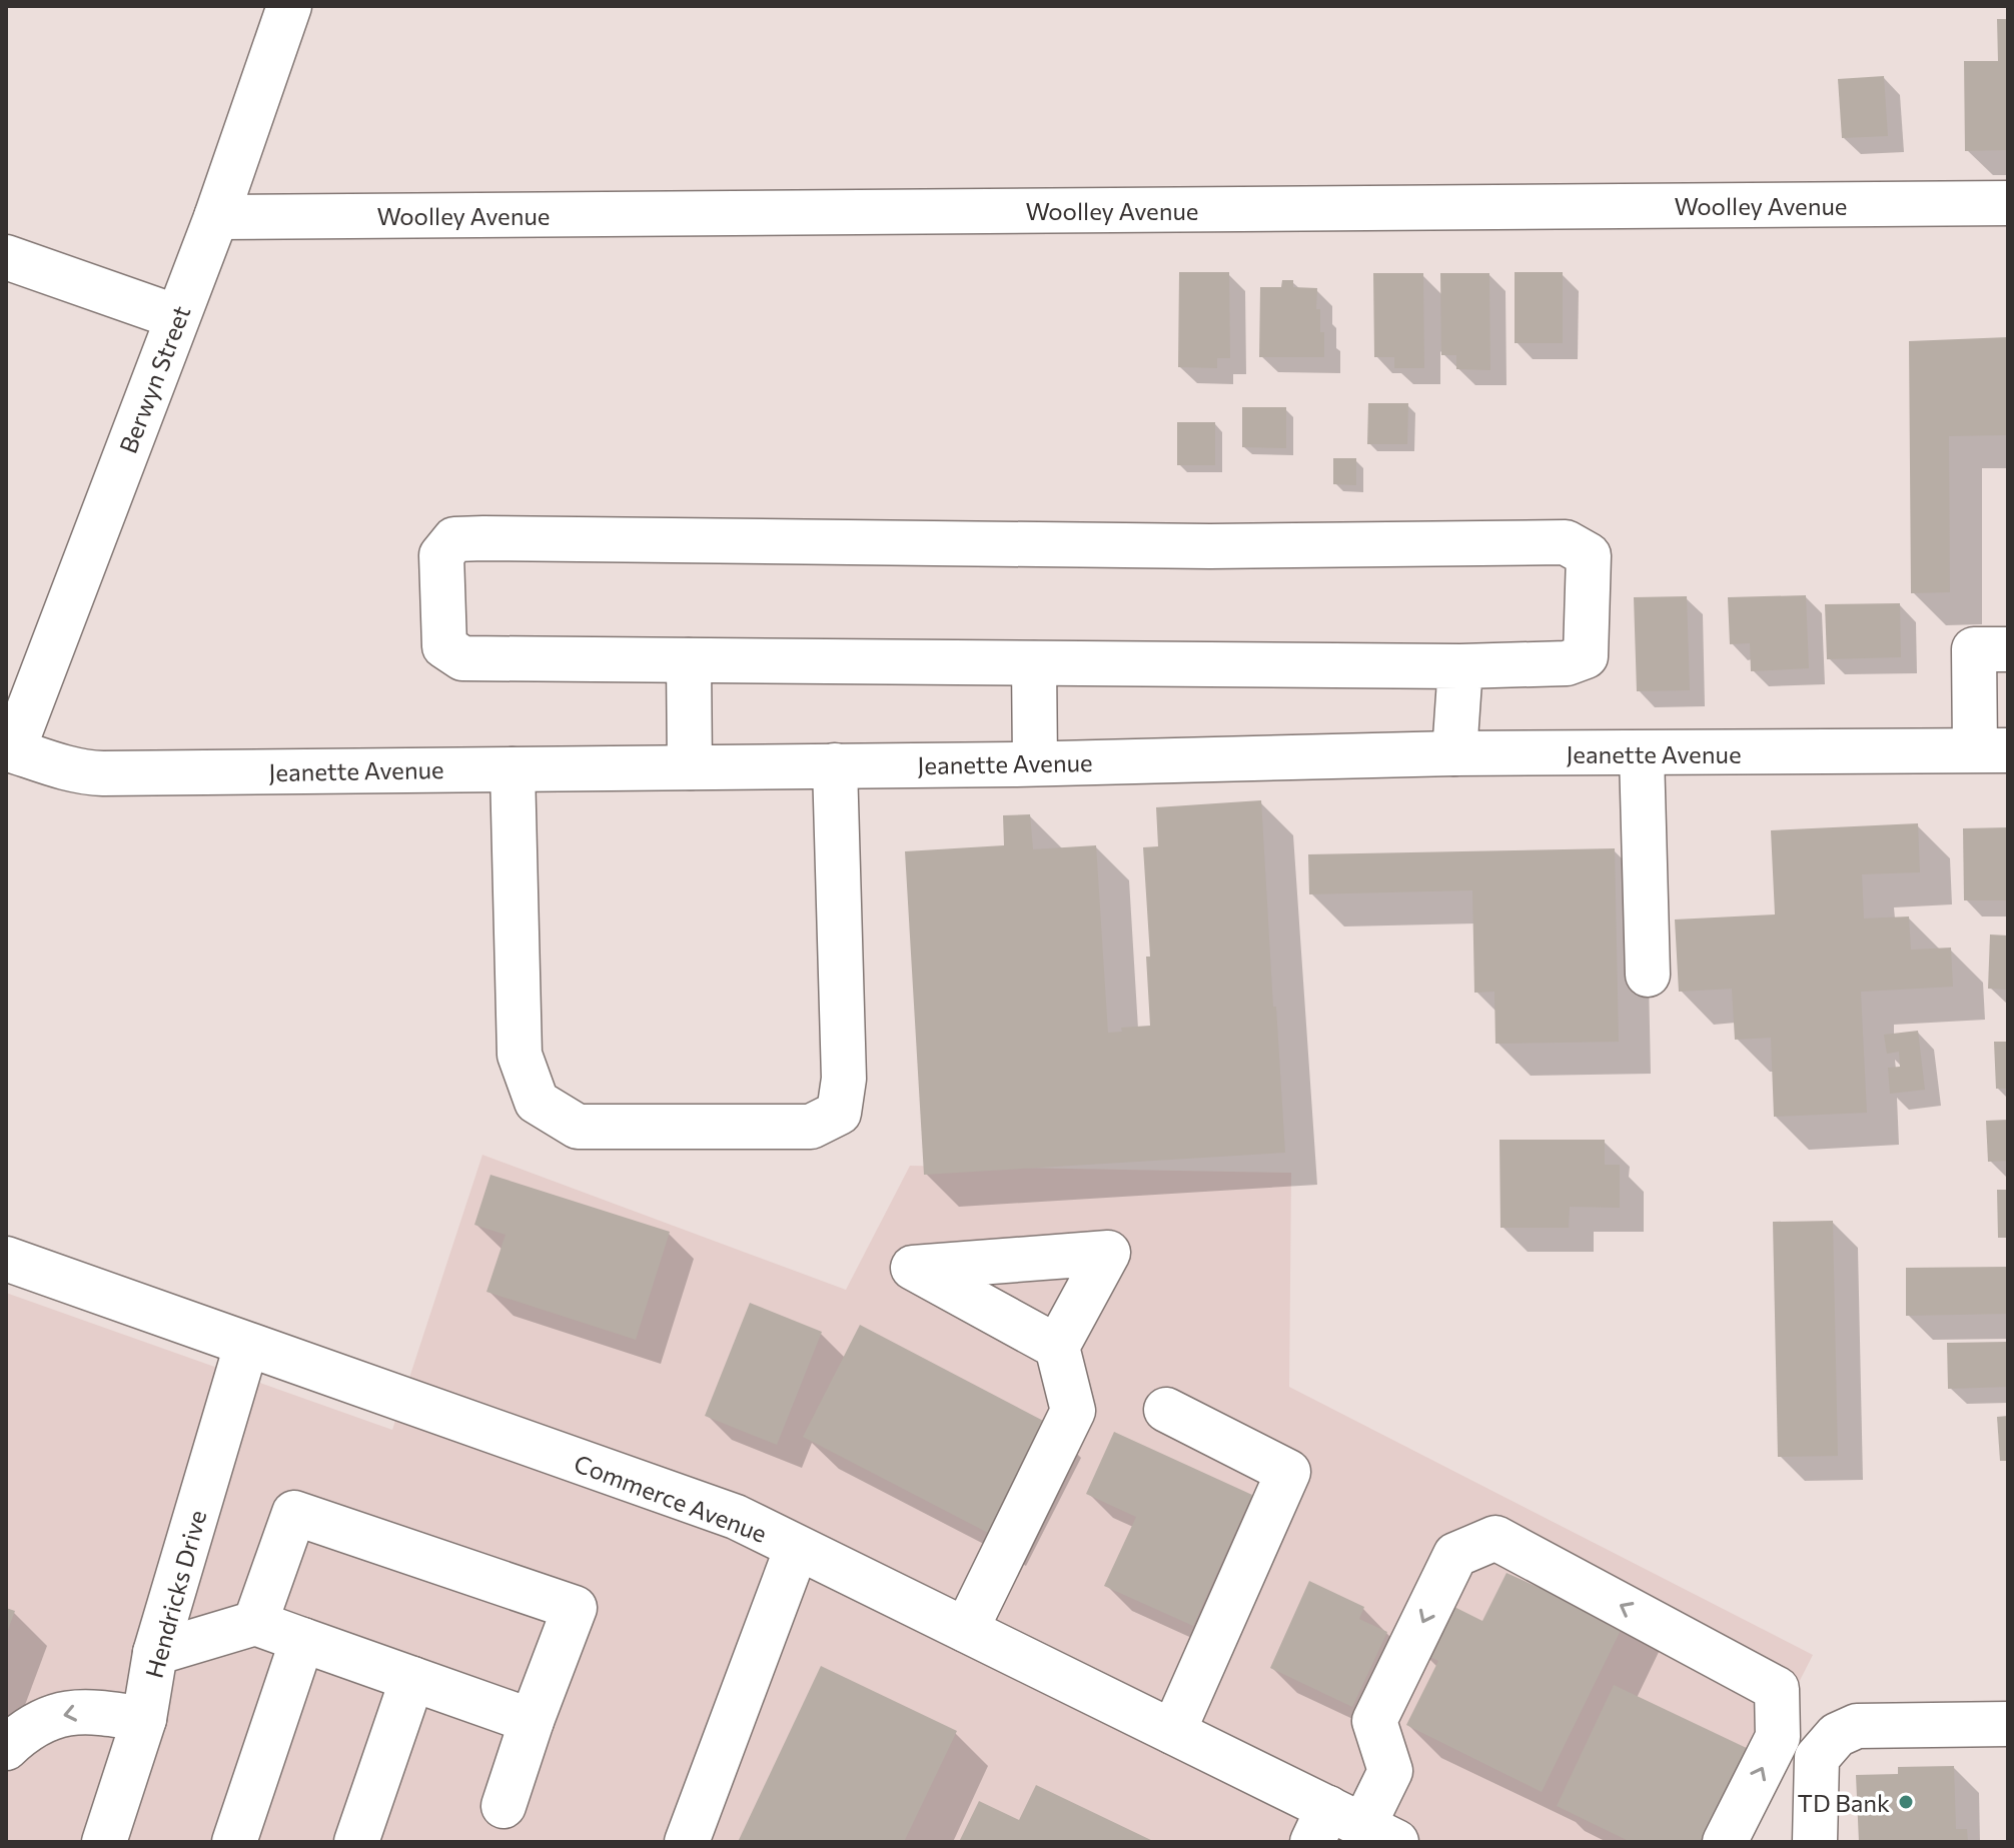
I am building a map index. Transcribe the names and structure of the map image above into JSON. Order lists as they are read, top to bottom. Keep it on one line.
{"streets":{"street":["Woolley Avenue","Berwyn Street","Jeanette Avenue","Commerce Avenue","Hendricks Drive"]},"crossings":[["Woolley Avenue","Berwyn Street"],["Berwyn Street","Jeanette Avenue"],["Commerce Avenue","Hendricks Drive"]],"places":["TD Bank"]}
